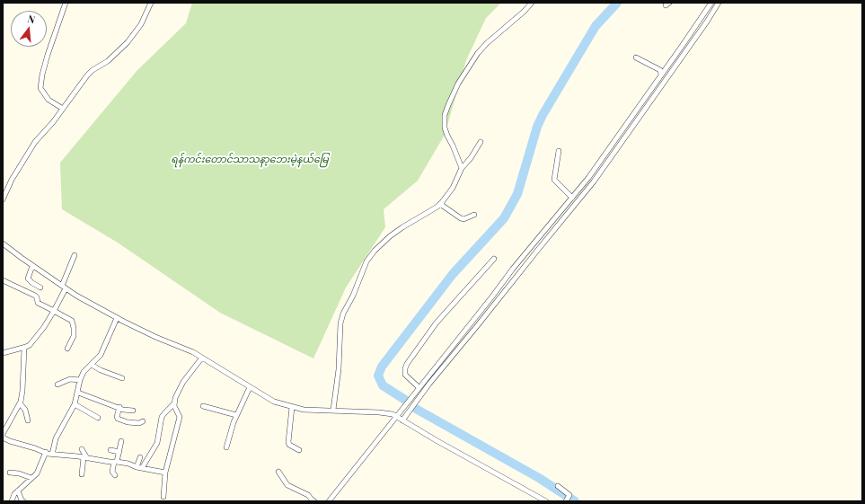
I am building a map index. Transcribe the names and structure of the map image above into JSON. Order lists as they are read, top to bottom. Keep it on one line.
{"parks":["ရန်ကင်းတောင်သာသနာ့ဘေးမဲ့နယ်မြေ"],"north":"top"}
